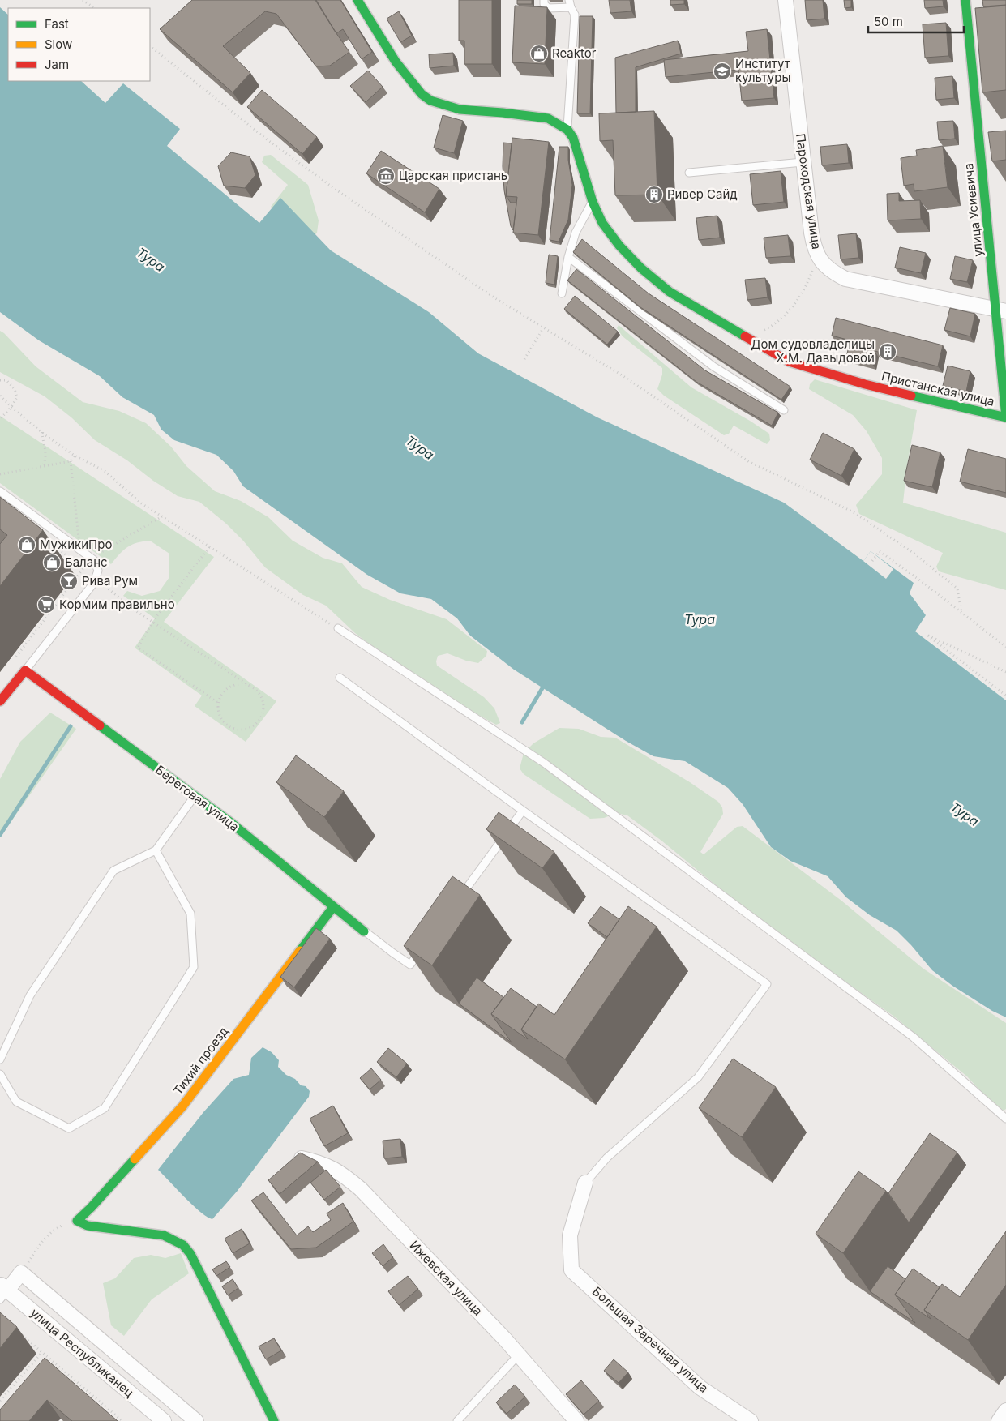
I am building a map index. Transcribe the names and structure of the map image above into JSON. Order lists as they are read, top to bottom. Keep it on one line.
{"streets":{"street":["Пароходская улица","улица Усиевича","Пристанская улица","Береговая улица","Тихий проезд","Ижевская улица","Большая Заречная улица","улица Республиканец"]},"crossings":[["Пароходская улица","улица Усиевича"],["улица Усиевича","Пристанская улица"],["Береговая улица","Тихий проезд"]],"water":["Тура"],"places":{"shop":["Reaktor","МужикиПро","Баланс"],"school or university":["Институт культуры"],"museum":["Царская пристань"],"building":["Ривер Сайд","Дом судовладелицы Х.М. Давыдовой"],"bar":["Рива Рум"],"supermarket":["Кормим правильно"]},"legend":["Fast","Slow","Jam"],"scale_bar":"50 m"}
